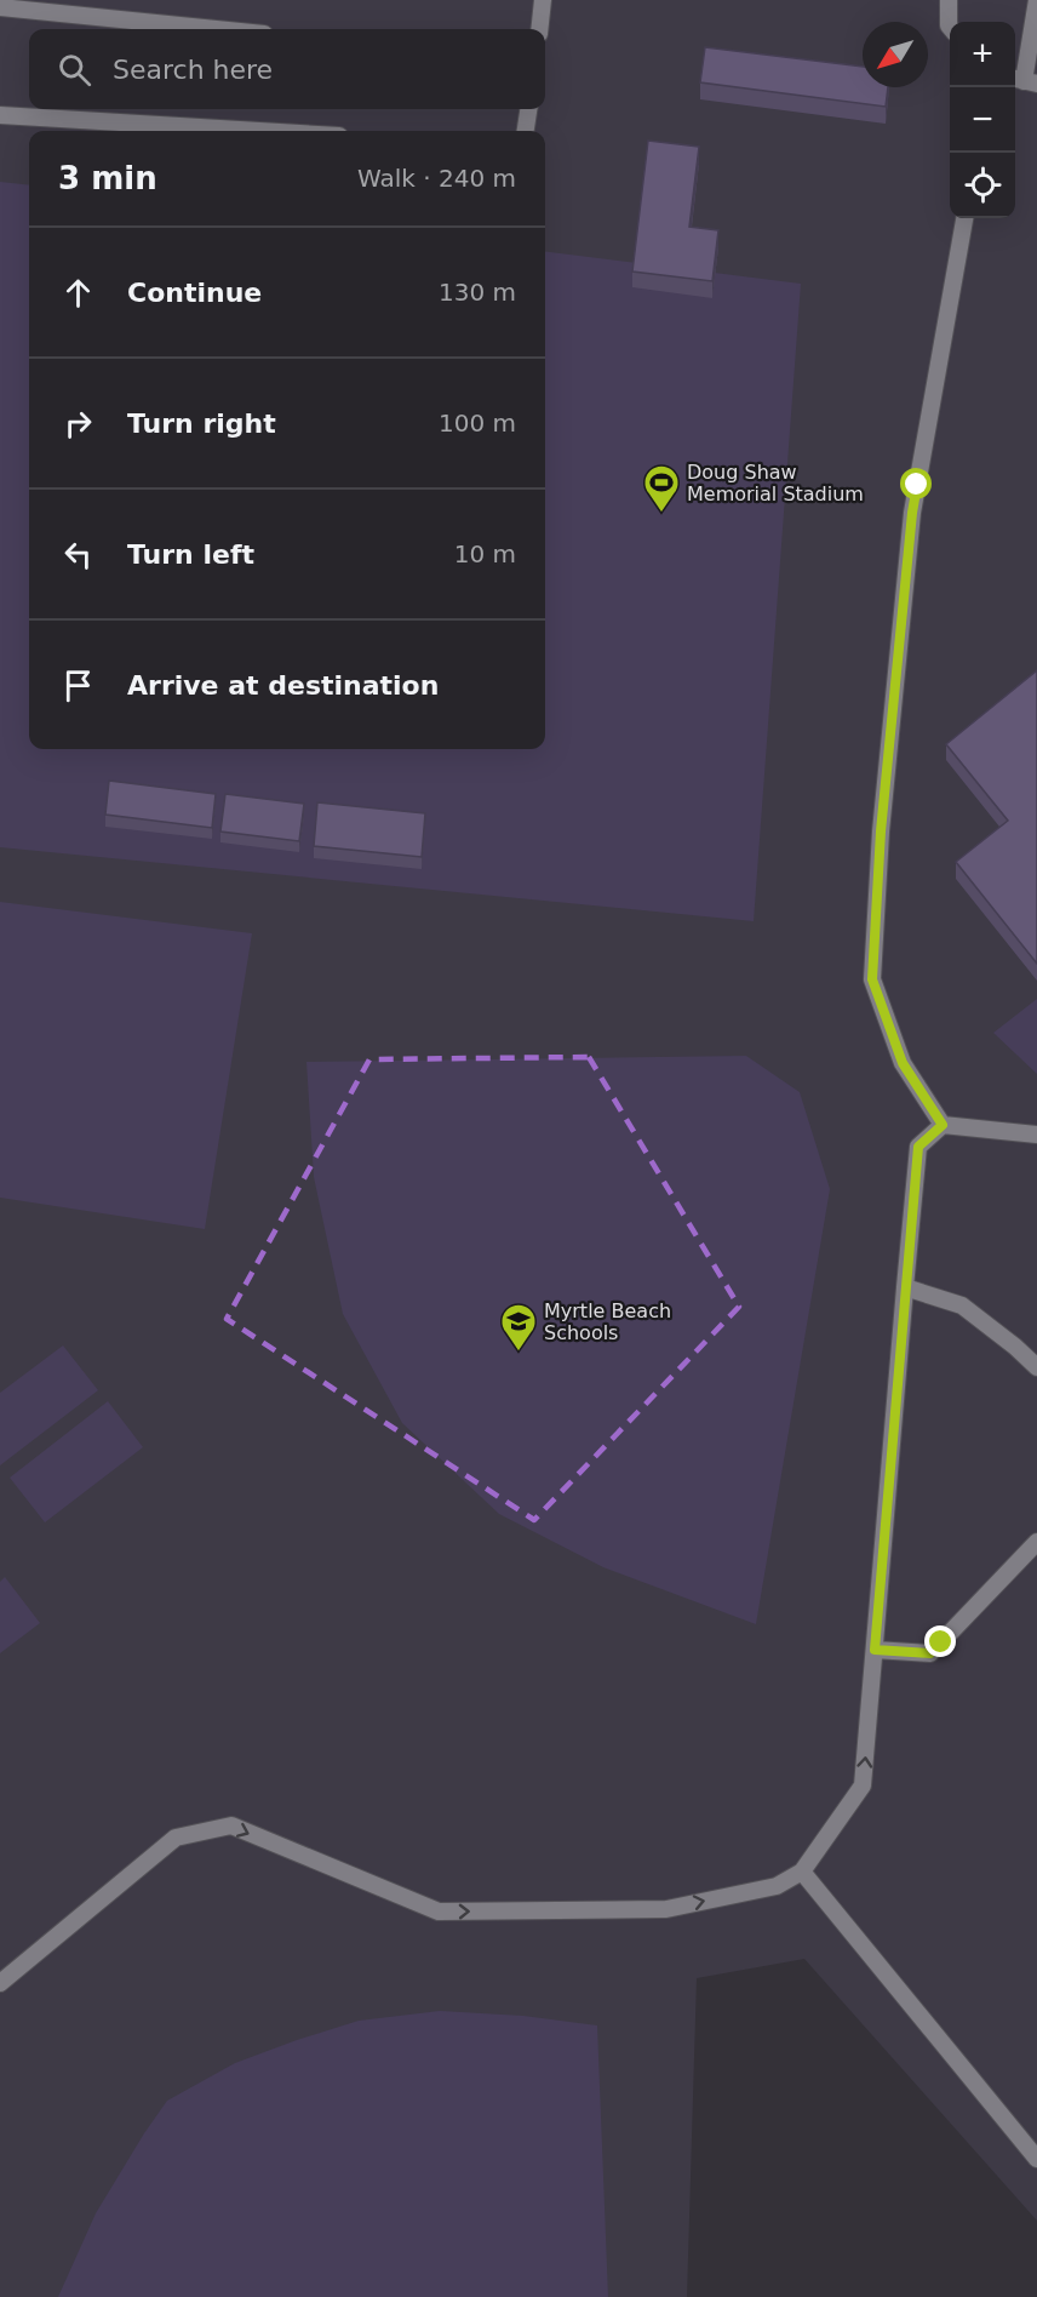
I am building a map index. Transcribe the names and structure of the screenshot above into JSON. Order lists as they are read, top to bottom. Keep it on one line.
{"places":{"sports":["Doug Shaw Memorial Stadium"],"school or university":["Myrtle Beach Schools"]},"north":"bottom left","page":{"map_buttons":["+","−"],"search":"Search here","heading":["3 min","Walk · 240 m"],"list":[["Continue","130 m"],["Turn right","100 m"],["Turn left","10 m"],"Arrive at destination"]}}
